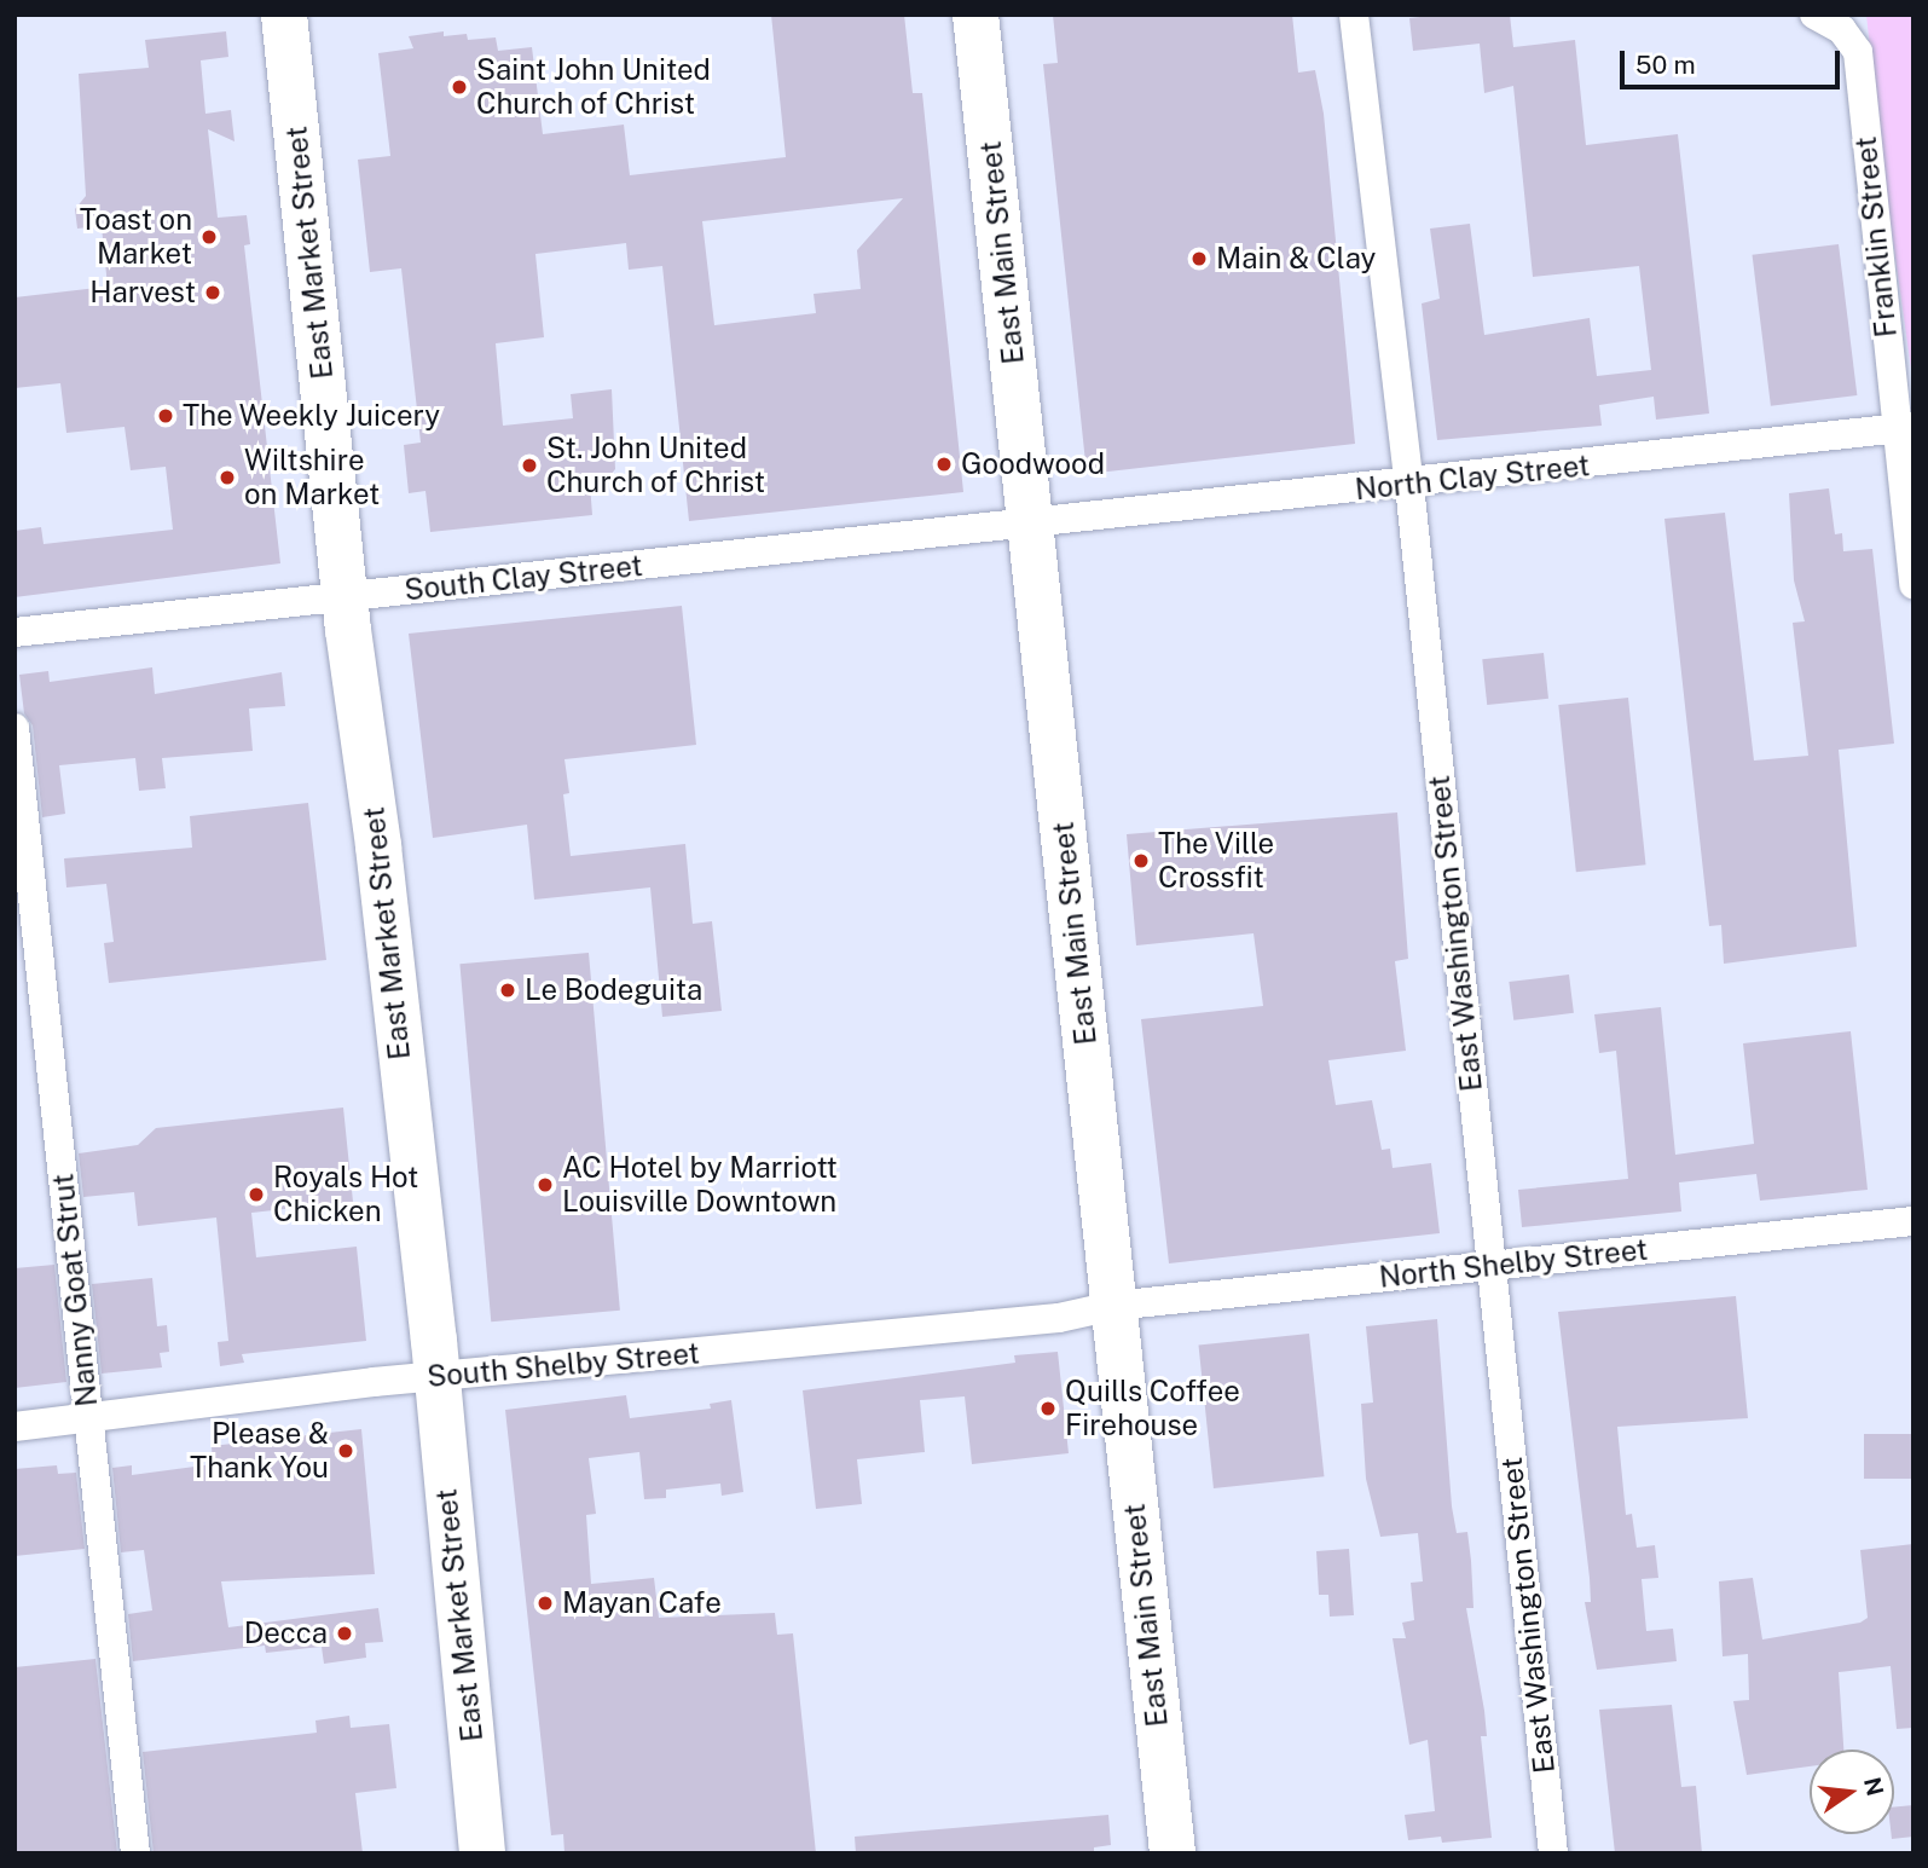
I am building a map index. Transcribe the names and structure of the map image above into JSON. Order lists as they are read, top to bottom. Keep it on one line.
{"streets":{"main road":["East Market Street","East Main Street"],"street":["Franklin Street","North Clay Street","South Clay Street","East Washington Street","North Shelby Street","Nanny Goat Strut","South Shelby Street"]},"crossings":[["Franklin Street","North Clay Street"],["East Market Street","South Clay Street"],["East Market Street","South Shelby Street"],["East Main Street","North Clay Street"],["East Main Street","South Clay Street"],["East Main Street","North Shelby Street"],["East Main Street","South Shelby Street"],["North Clay Street","South Clay Street"],["North Clay Street","East Washington Street"],["East Washington Street","North Shelby Street"],["North Shelby Street","South Shelby Street"],["Nanny Goat Strut","South Shelby Street"]],"places":["Saint John United Church of Christ","Toast on Market","Main & Clay","Harvest","The Weekly Juicery","Goodwood","St. John United Church of Christ","Wiltshire on Market","The Ville Crossfit","Le Bodeguita","AC Hotel by Marriott Louisville Downtown","Royals Hot Chicken","Quills Coffee Firehouse","Please & Thank You","Mayan Cafe","Decca"],"scale_bar":"50 m","north":"right"}
